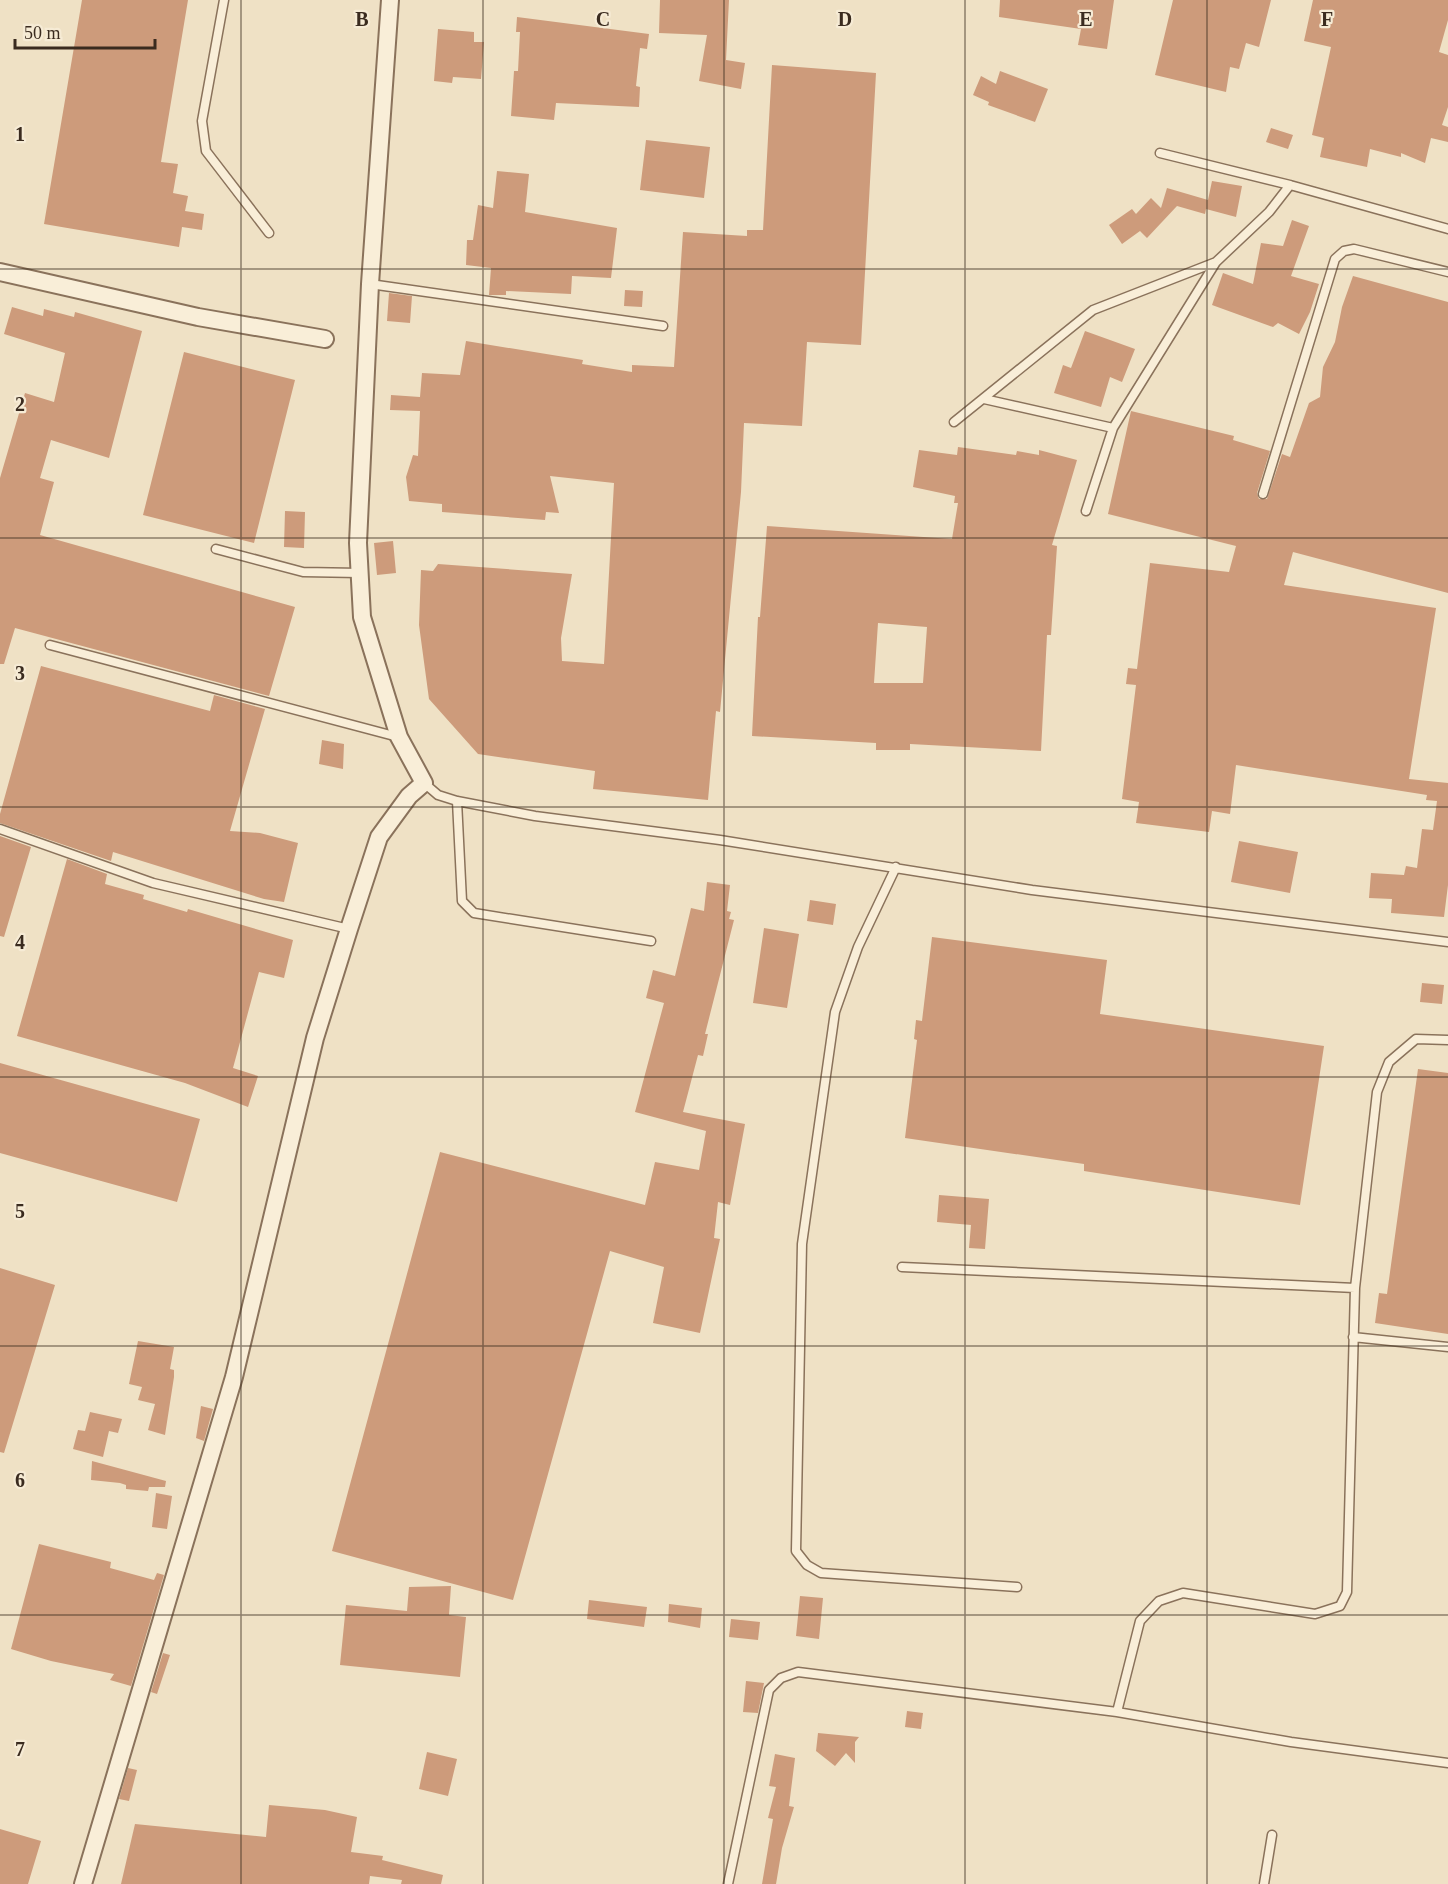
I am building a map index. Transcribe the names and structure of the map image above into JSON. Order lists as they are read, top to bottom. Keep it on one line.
{"scale_bar":"50 m","grid":{"columns":["B","C","D","E","F"],"rows":["1","2","3","4","5","6","7"]}}
